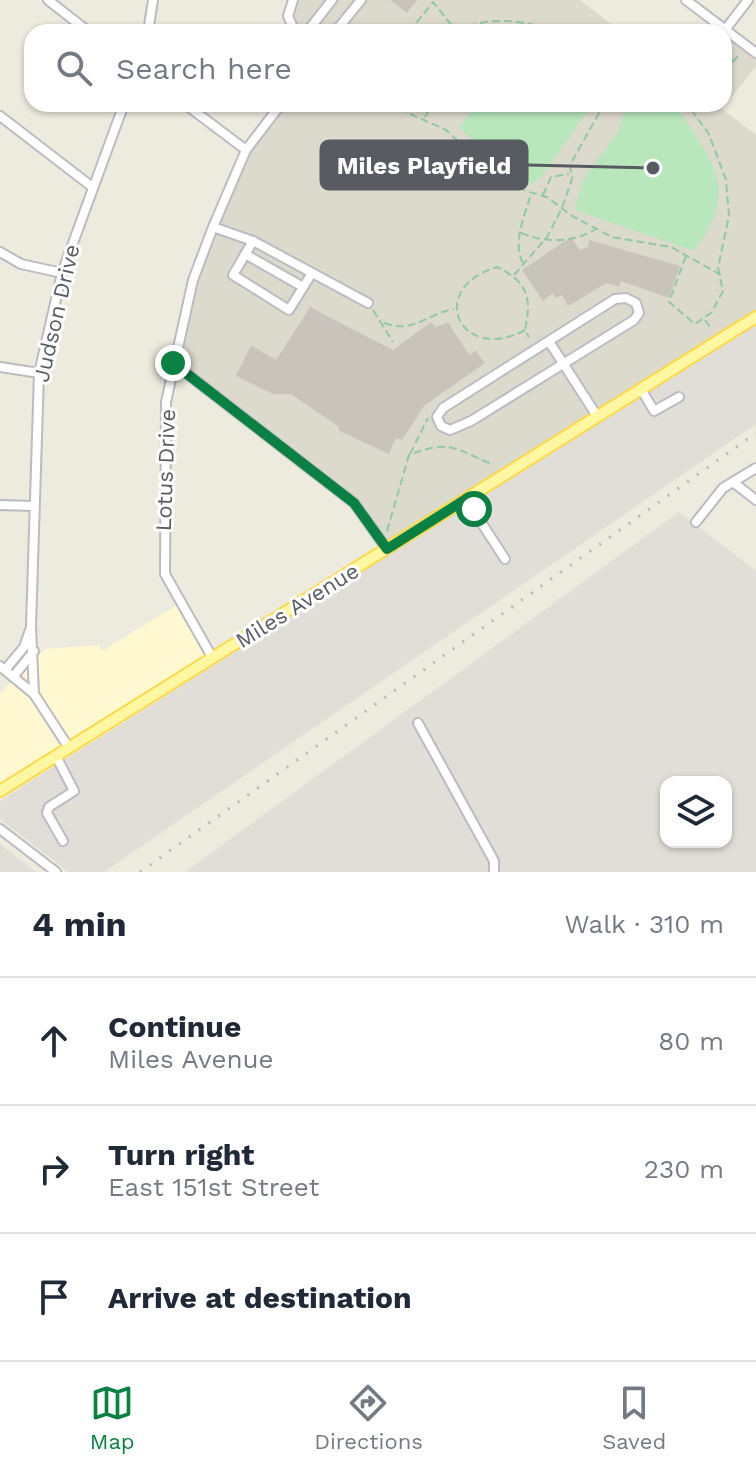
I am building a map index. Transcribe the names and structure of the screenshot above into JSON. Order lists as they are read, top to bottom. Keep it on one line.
{"streets":{"main road":["Miles Avenue"],"street":["Judson Drive","Lotus Drive"]},"crossings":[["Lotus Drive","Miles Avenue"]],"places":["Miles Playfield"],"page":{"search":"Search here","heading":["4 min","Walk · 310 m"],"list":[["Continue","Miles Avenue","80 m"],["Turn right","East 151st Street","230 m"],"Arrive at destination"],"nav":["Map","Directions","Saved"]}}
